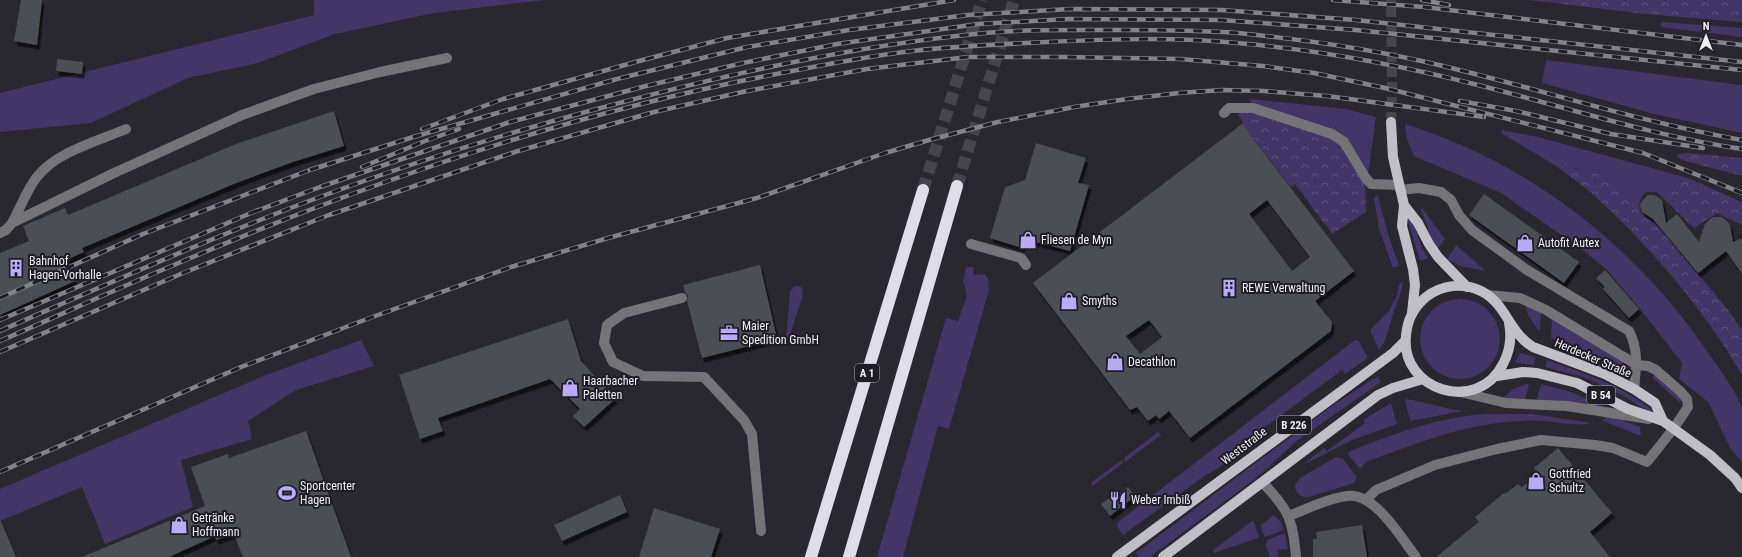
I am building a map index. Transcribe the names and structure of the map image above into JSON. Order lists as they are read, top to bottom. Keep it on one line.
{"streets":{"highway":["A 1"],"main road":["Herdecker Straße","B 54","B 226","Weststraße"]},"crossings":[["Herdecker Straße","B 226"],["Herdecker Straße","Weststraße"],["B 226","Weststraße"]],"places":{"shop":["Fliesen de Myn","Autofit Autex","Smyths","Decathlon","Haarbacher Paletten","Gottfried Schultz","Getränke Hoffmann"],"building":["Bahnhof Hagen-Vorhalle","REWE Verwaltung"],"office":["Maier Spedition GmbH"],"sports":["Sportcenter Hagen"],"restaurant":["Weber Imbiß"]},"north":"top"}
